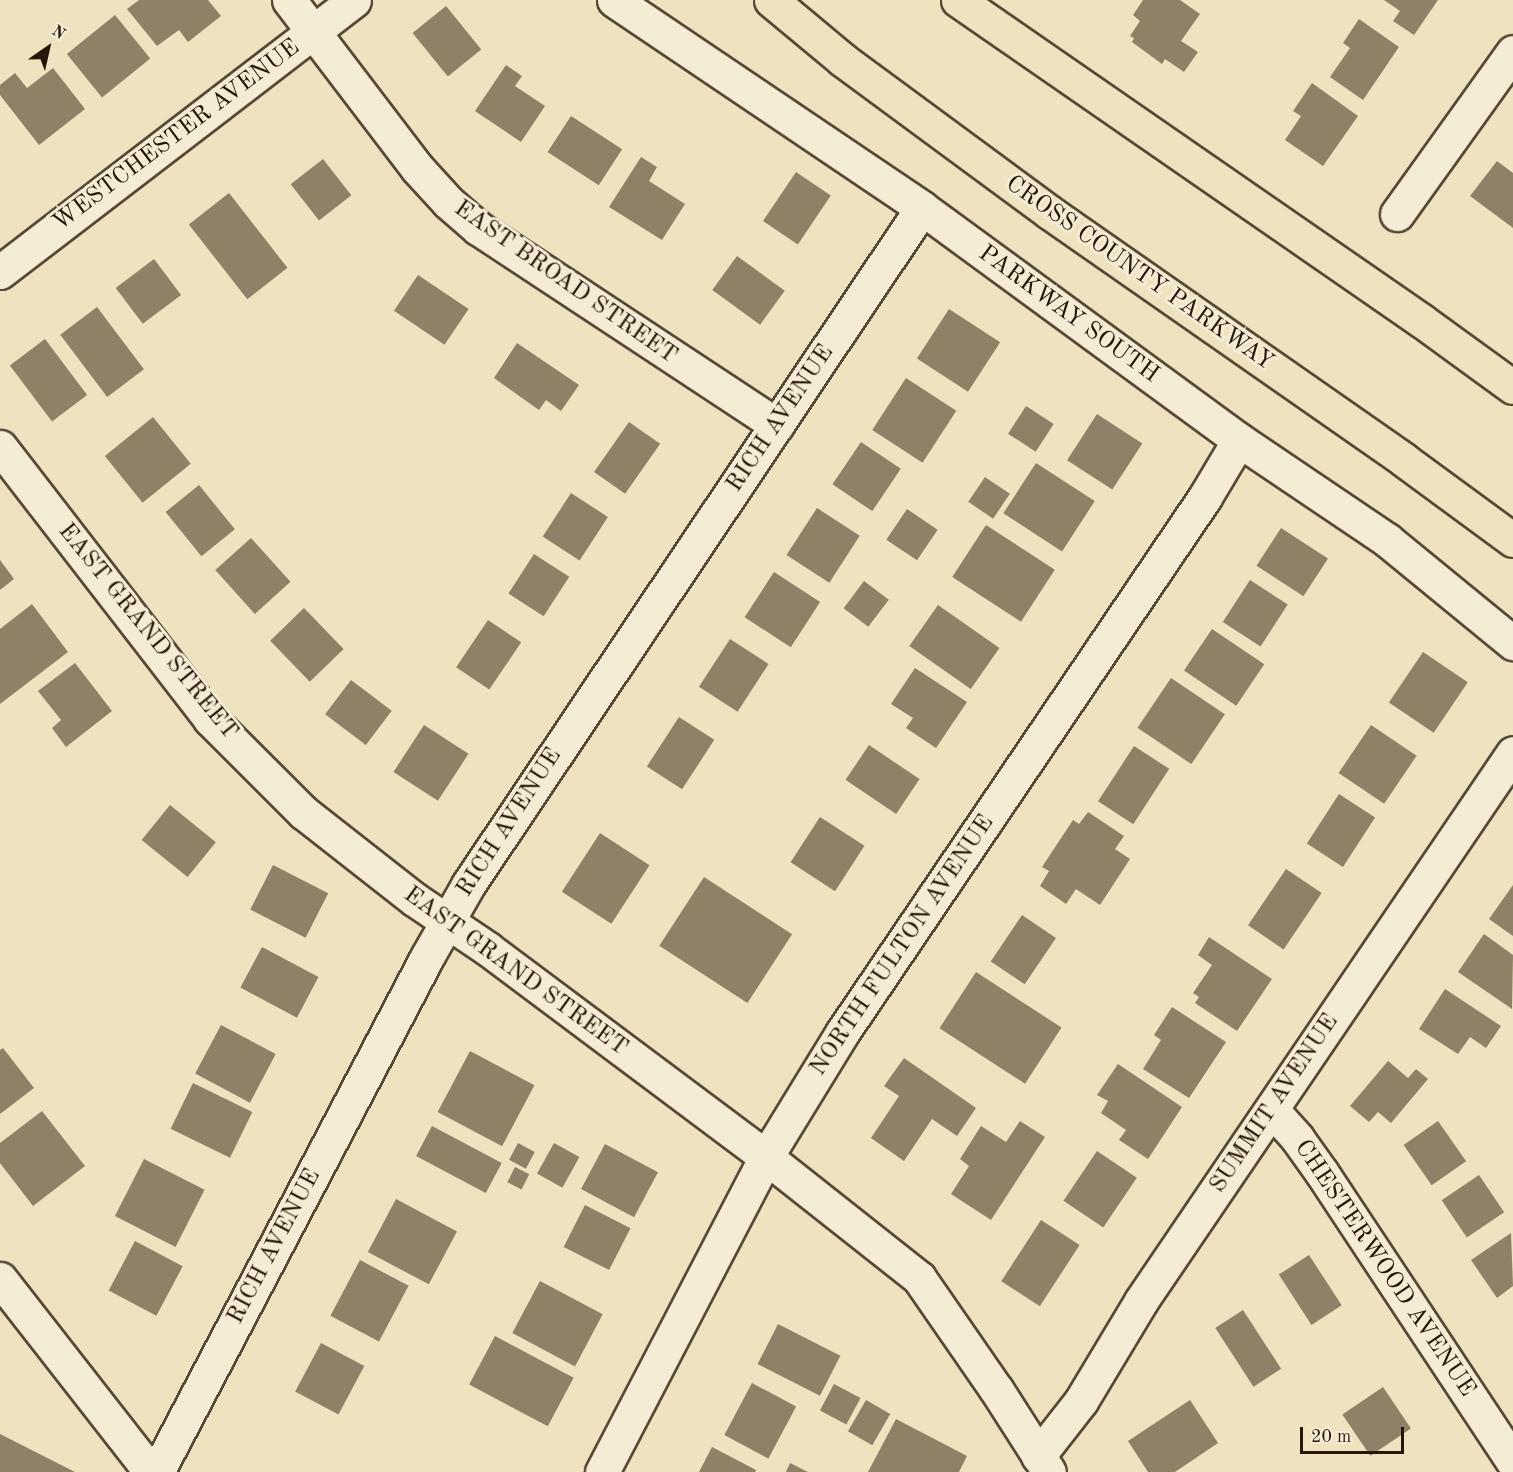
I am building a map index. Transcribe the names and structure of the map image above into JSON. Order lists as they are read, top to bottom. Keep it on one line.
{"streets":{"highway":["CROSS COUNTY PARKWAY"],"street":["WESTCHESTER AVENUE","EAST BROAD STREET","PARKWAY SOUTH","RICH AVENUE","EAST GRAND STREET","NORTH FULTON AVENUE","SUMMIT AVENUE","CHESTERWOOD AVENUE"]},"crossings":[["WESTCHESTER AVENUE","EAST BROAD STREET"],["EAST BROAD STREET","RICH AVENUE"],["PARKWAY SOUTH","RICH AVENUE"],["PARKWAY SOUTH","NORTH FULTON AVENUE"],["RICH AVENUE","EAST GRAND STREET"],["EAST GRAND STREET","NORTH FULTON AVENUE"],["EAST GRAND STREET","SUMMIT AVENUE"],["SUMMIT AVENUE","CHESTERWOOD AVENUE"]],"scale_bar":"20 m","north":"top right"}
